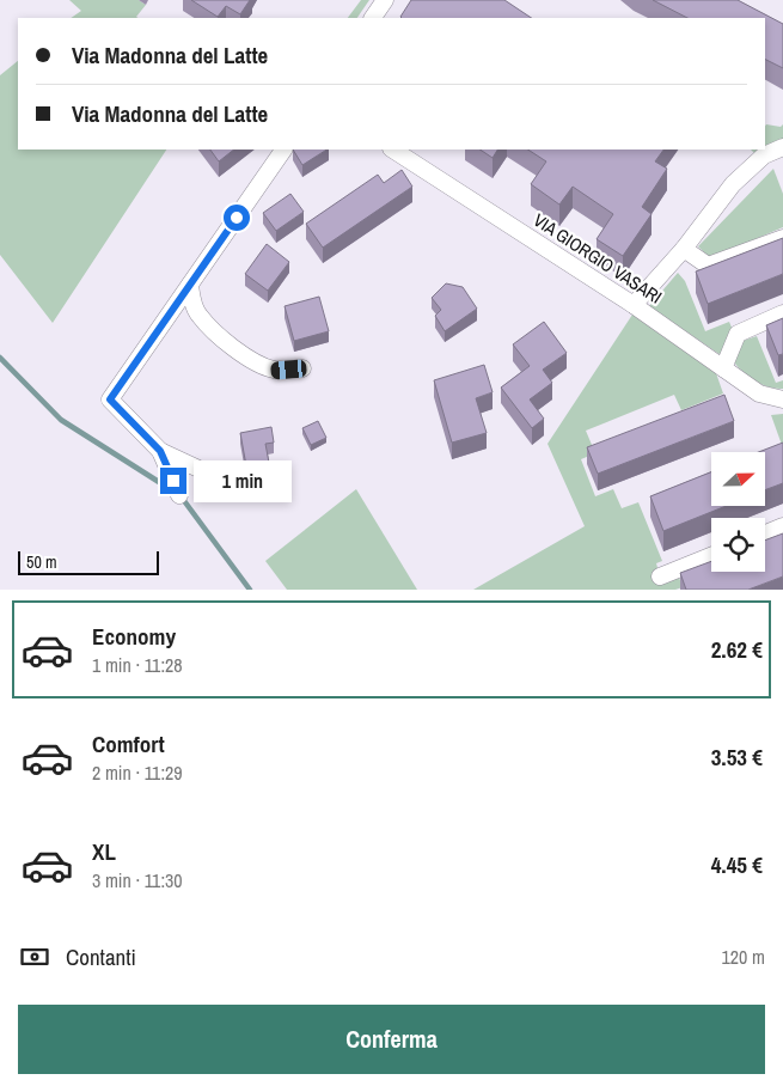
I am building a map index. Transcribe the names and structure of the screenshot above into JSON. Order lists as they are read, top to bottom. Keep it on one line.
{"streets":{"street":["VIA GIORGIO VASARI"]},"scale_bar":"50 m","north":"right","page":{"banner":["Via Madonna del Latte","Via Madonna del Latte"],"bubble":"1 min","scale":"50 m","list":[{"name":"Economy","note":"1 min · 11:28","value":"2.62 €"},{"name":"Comfort","note":"2 min · 11:29","value":"3.53 €"},{"name":"XL","note":"3 min · 11:30","value":"4.45 €"}],"pay":["Contanti","120 m"],"buttons":"Conferma"}}
